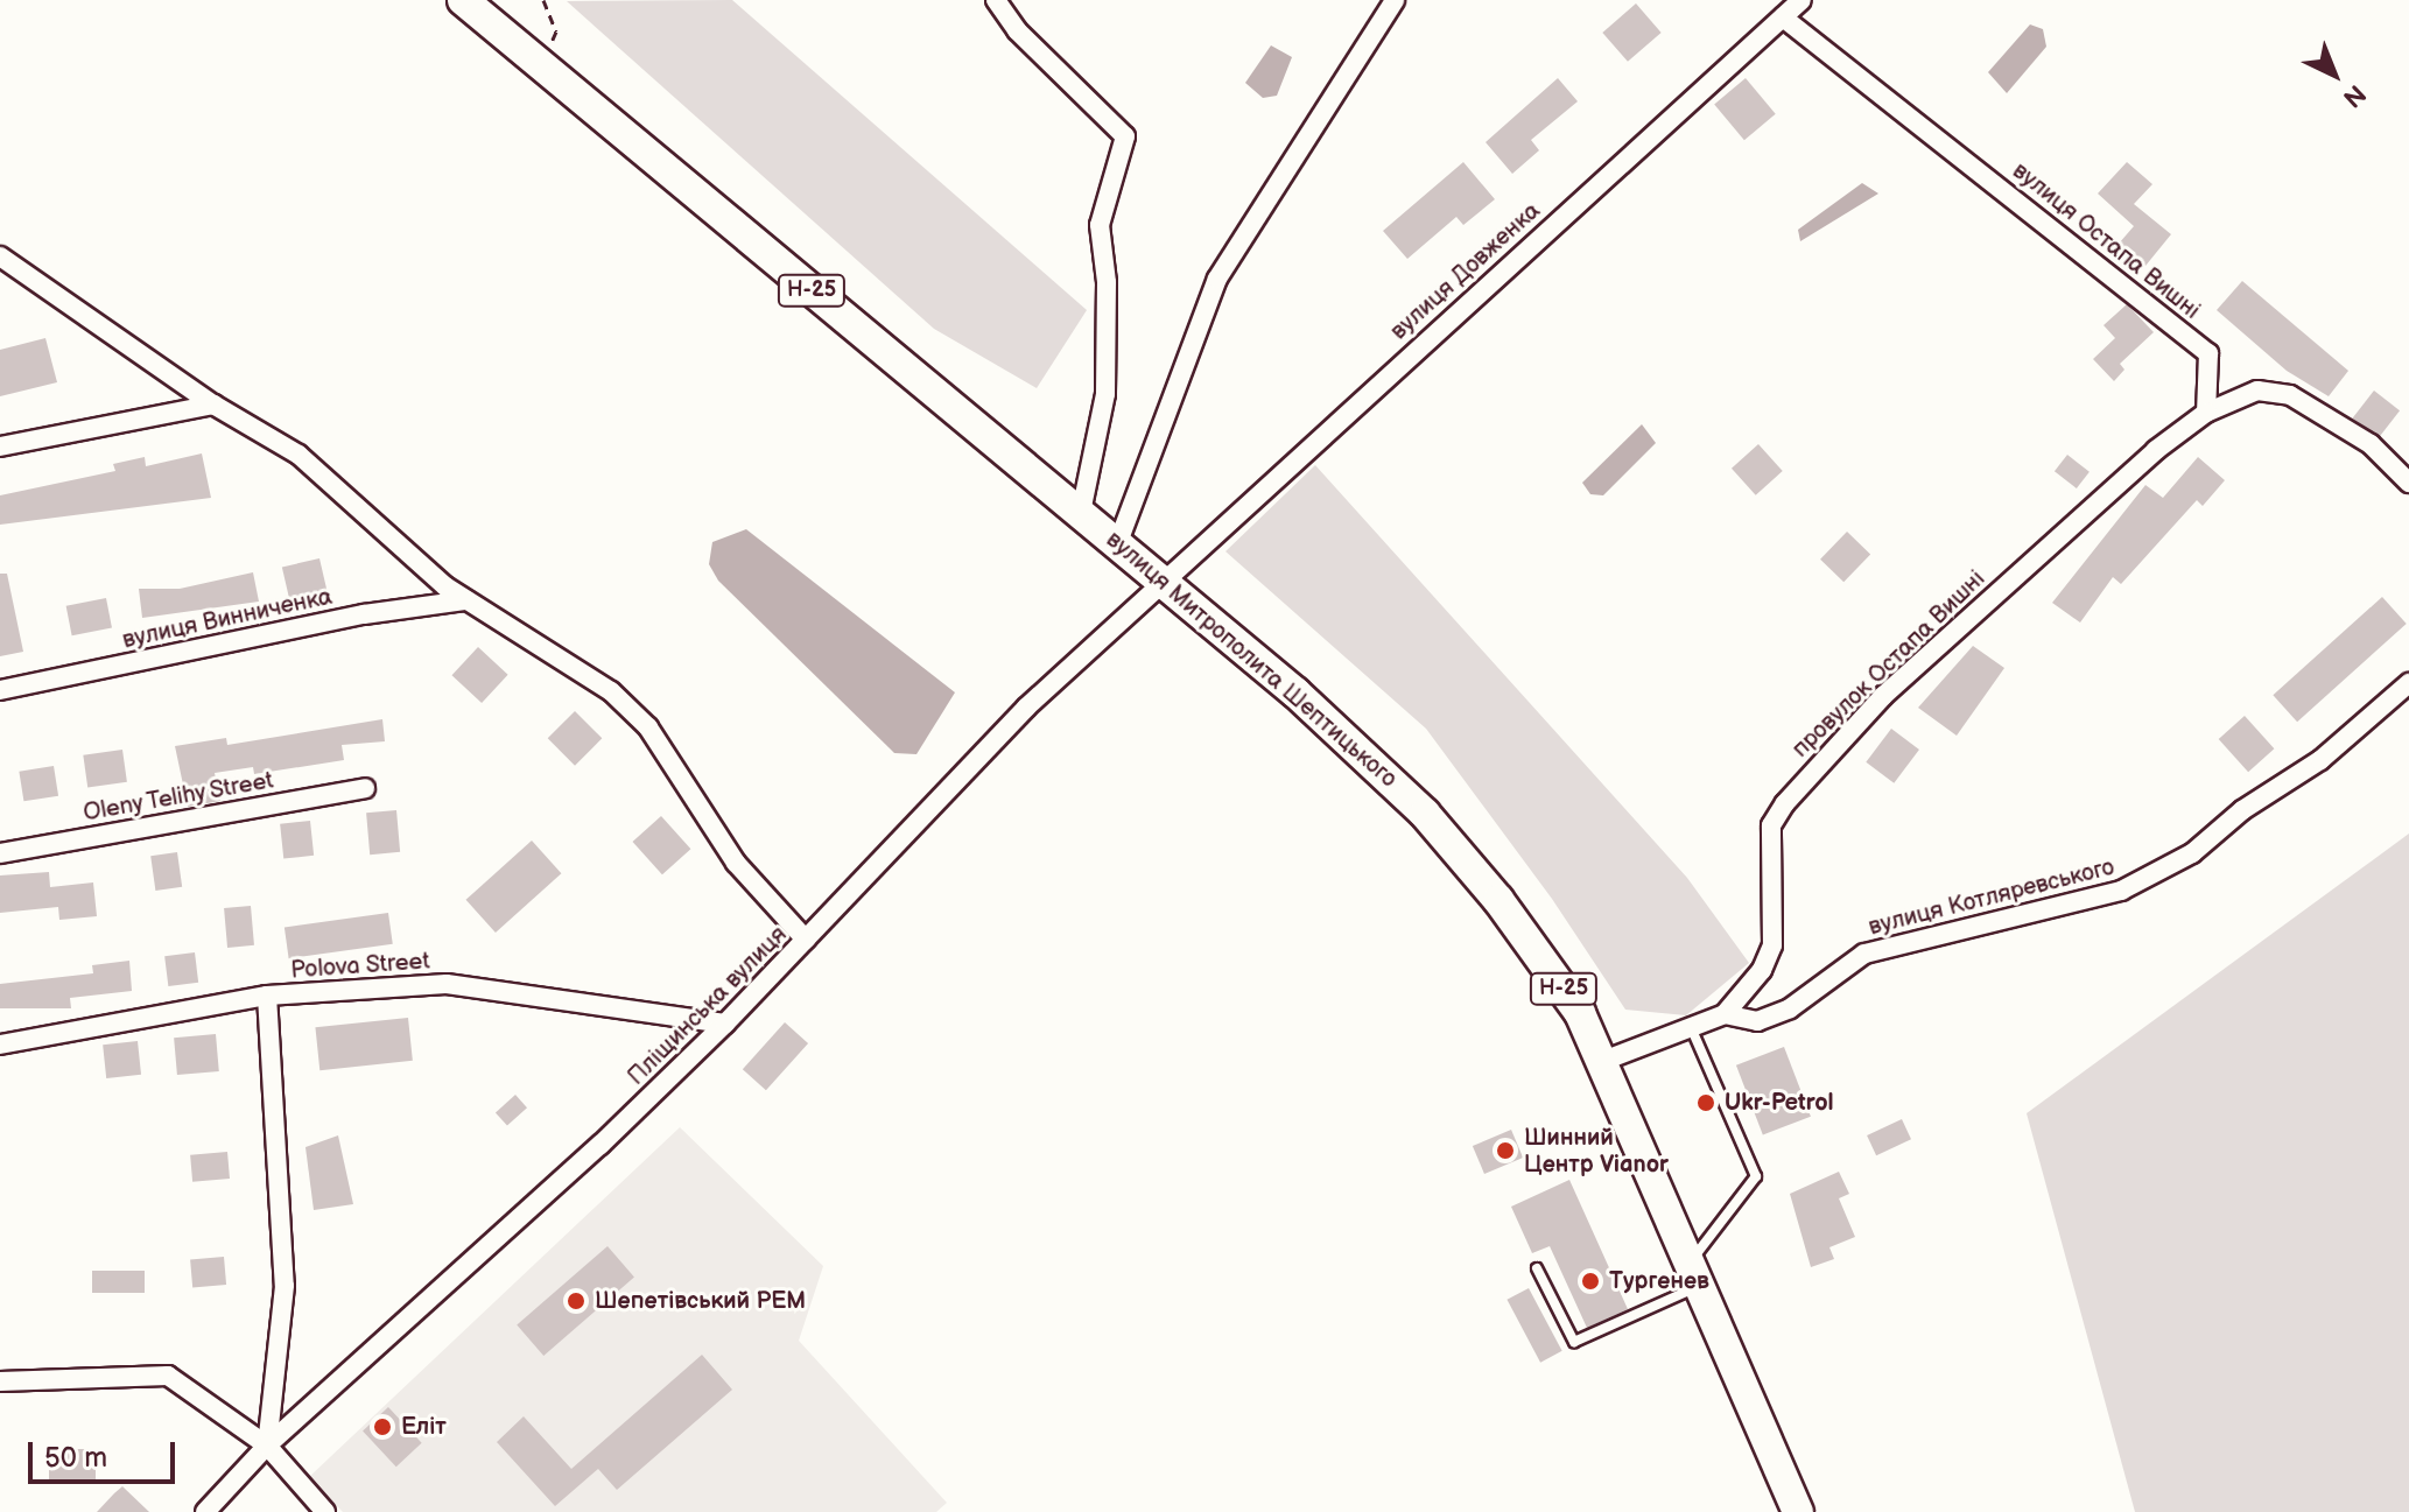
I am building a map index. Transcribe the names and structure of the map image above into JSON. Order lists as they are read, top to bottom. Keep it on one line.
{"streets":{"main road":["Н-25","вулиця Митрополита Шептицького"],"street":["вулиця Остапа Вишні","вулиця Довженка","вулиця Винниченка","провулок Остапа Вишні","Oleny Telihy Street","вулиця Котляревського","Polova Street","Пліщинська вулиця"]},"crossings":[["вулиця Остапа Вишні","вулиця Довженка"],["вулиця Остапа Вишні","провулок Остапа Вишні"],["вулиця Довженка","вулиця Митрополита Шептицького"],["вулиця Довженка","Пліщинська вулиця"],["вулиця Митрополита Шептицького","вулиця Котляревського"],["вулиця Митрополита Шептицького","Пліщинська вулиця"],["провулок Остапа Вишні","вулиця Котляревського"],["Polova Street","Пліщинська вулиця"]],"places":["Ukr-Petrol","Шинний Центр Vianor","Тургенев","Шепетівський РЕМ","Еліт"],"scale_bar":"50 m","north":"bottom right"}
